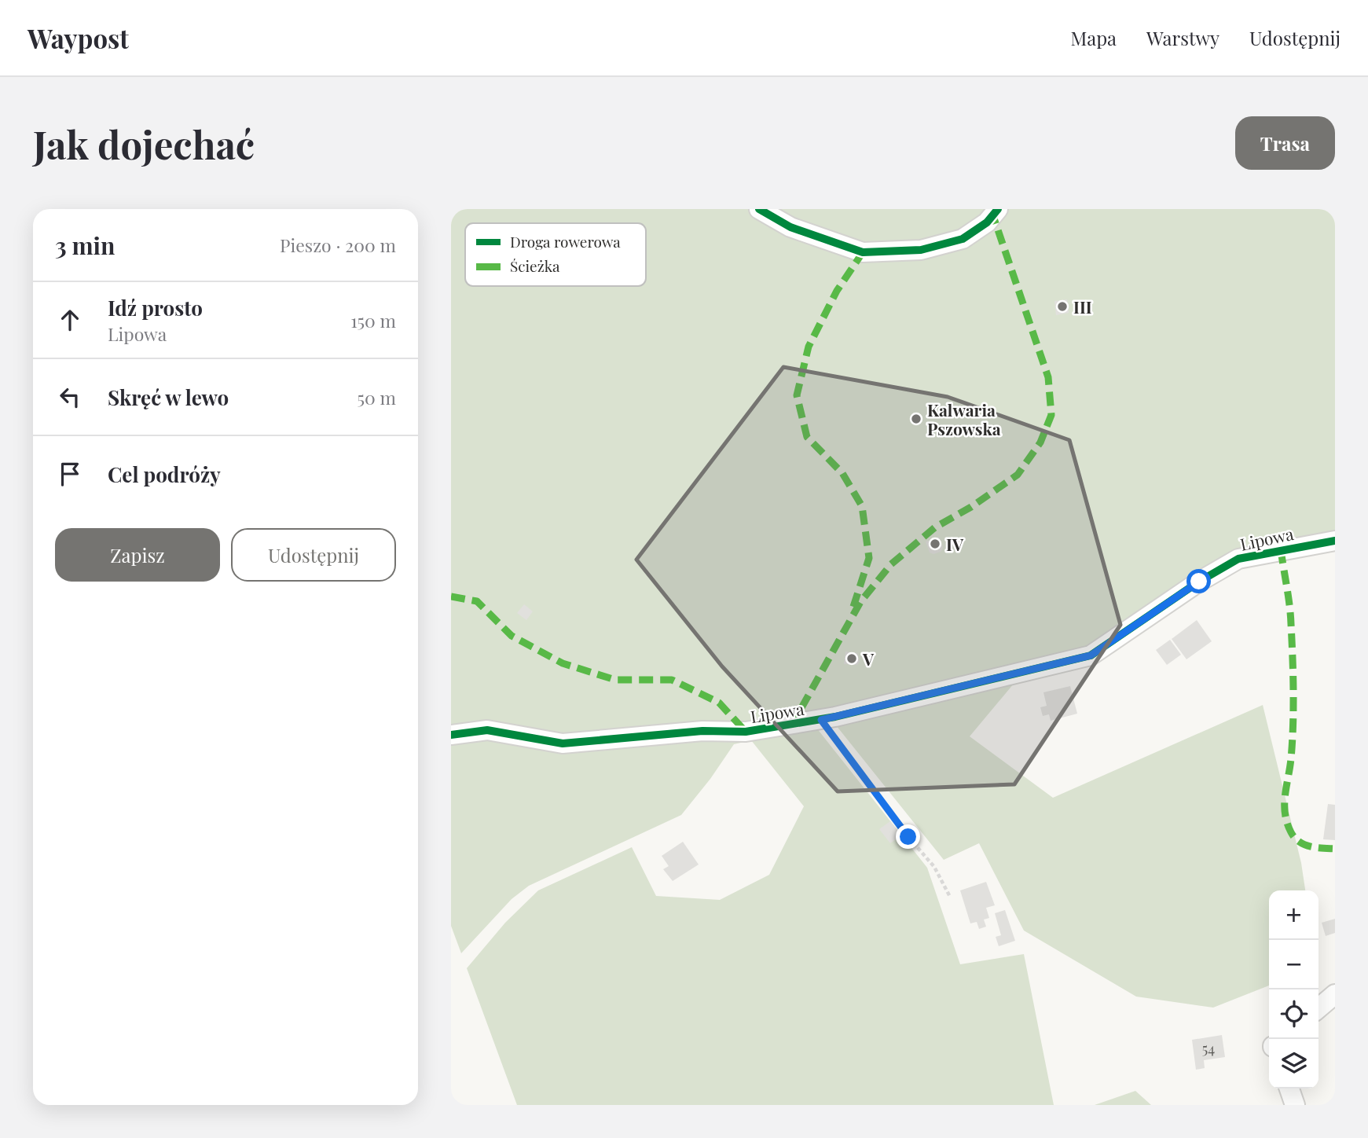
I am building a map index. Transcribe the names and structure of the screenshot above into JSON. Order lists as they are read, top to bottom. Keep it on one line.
{"streets":{"street":["Lipowa"]},"places":["III","Kalwaria Pszowska","IV","V"],"house_numbers":["54"],"legend":["Droga rowerowa","Ścieżka"],"page":{"header":"Waypost","nav":["Mapa","Warstwy","Udostępnij"],"buttons":["Trasa",["Zapisz","Udostępnij"]],"title":"Jak dojechać","heading":["3 min","Pieszo · 200 m"],"list":[["Idź prosto","Lipowa","150 m"],["Skręć w lewo","50 m"],"Cel podróży"],"map_buttons":["+","−"]}}
